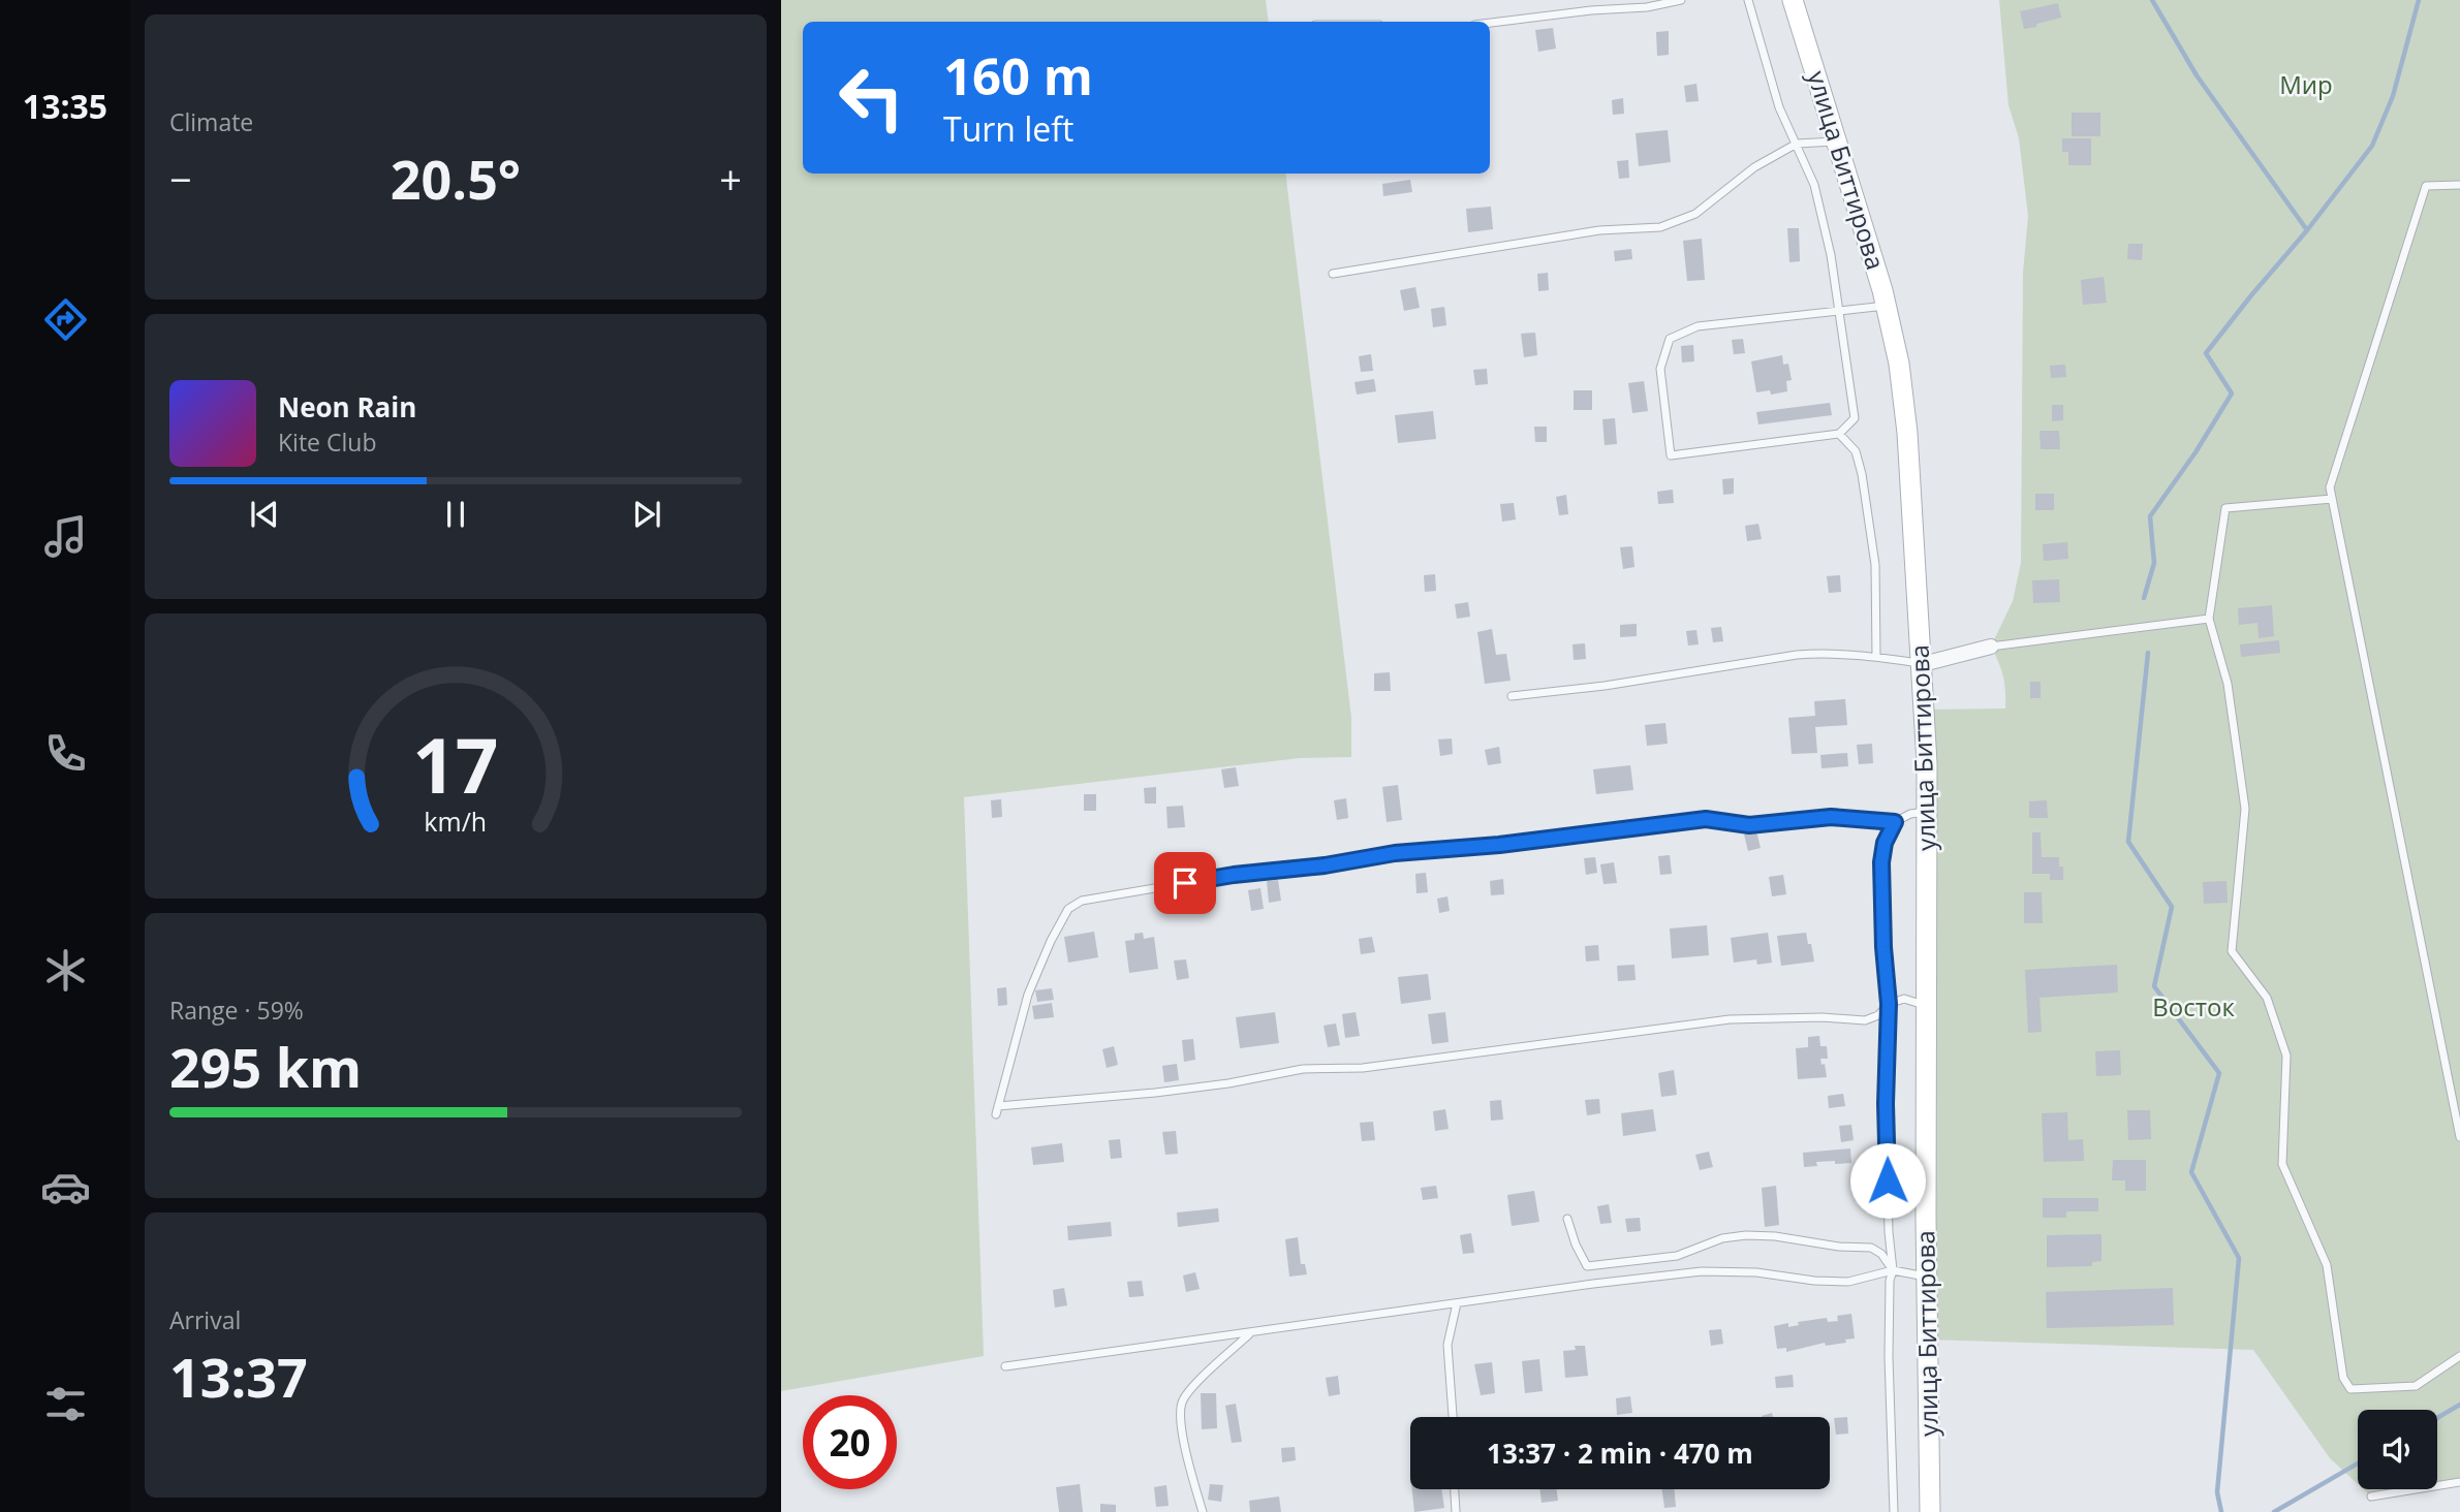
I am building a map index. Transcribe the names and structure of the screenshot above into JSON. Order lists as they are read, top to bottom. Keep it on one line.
{"streets":{"street":["улица Биттирова"]},"parks":["Мир","Восток"],"page":{"tabs":"13:35","tile":["Climate",["Range · 59%","295 km"],["Arrival","13:37"]],"turn":["160 m","Turn left"],"heat":["−","20.5°","+"],"song":["Neon Rain","Kite Club"],"limit":"20","trip":"13:37 · 2 min · 470 m","gauge":["17","km/h"]}}
